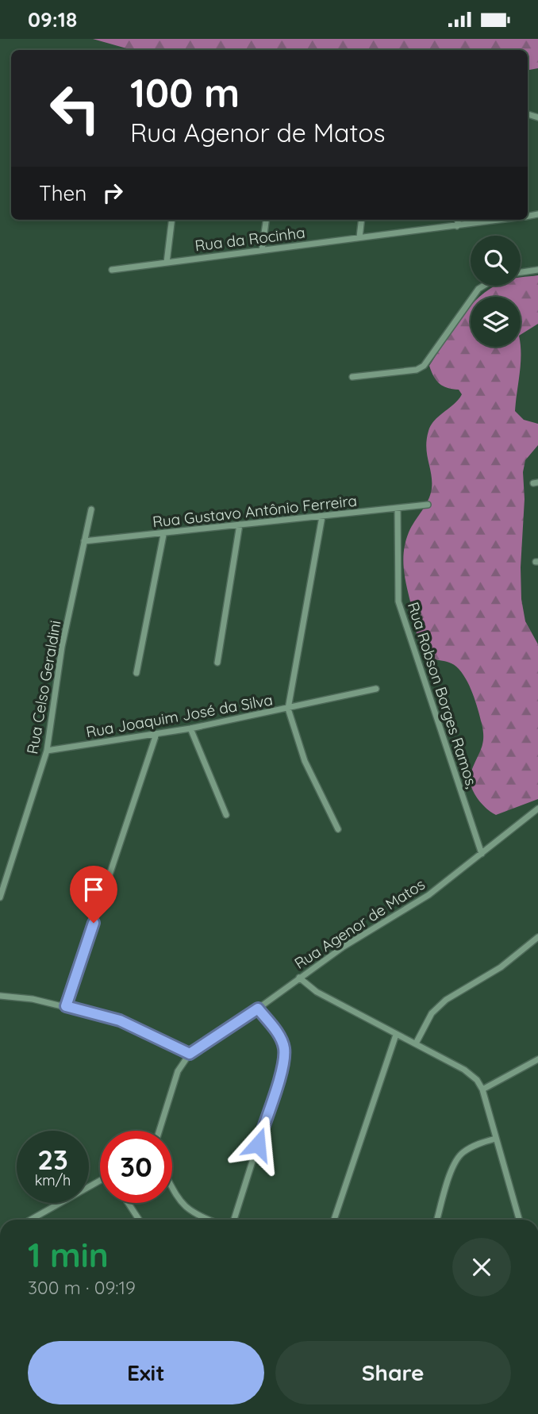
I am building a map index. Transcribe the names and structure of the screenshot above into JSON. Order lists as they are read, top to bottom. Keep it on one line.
{"streets":{"street":["Rua da Rocinha","Rua Gustavo Antônio Ferreira","Rua Celso Geraldini","Rua Robson Borges Ramos,","Rua Joaquim José da Silva","Rua Agenor de Matos"]},"crossings":[["Rua Gustavo Antônio Ferreira","Rua Celso Geraldini"],["Rua Gustavo Antônio Ferreira","Rua Robson Borges Ramos,"],["Rua Gustavo Antônio Ferreira","Rua Joaquim José da Silva"],["Rua Celso Geraldini","Rua Joaquim José da Silva"],["Rua Robson Borges Ramos,","Rua Agenor de Matos"]],"page":{"status":"09:18","turn":["100 m","Rua Agenor de Matos"],"then":"Then","speed":"23 km/h","limit":"30","heading":["1 min","300 m · 09:19"],"buttons":["Exit","Share"]}}
